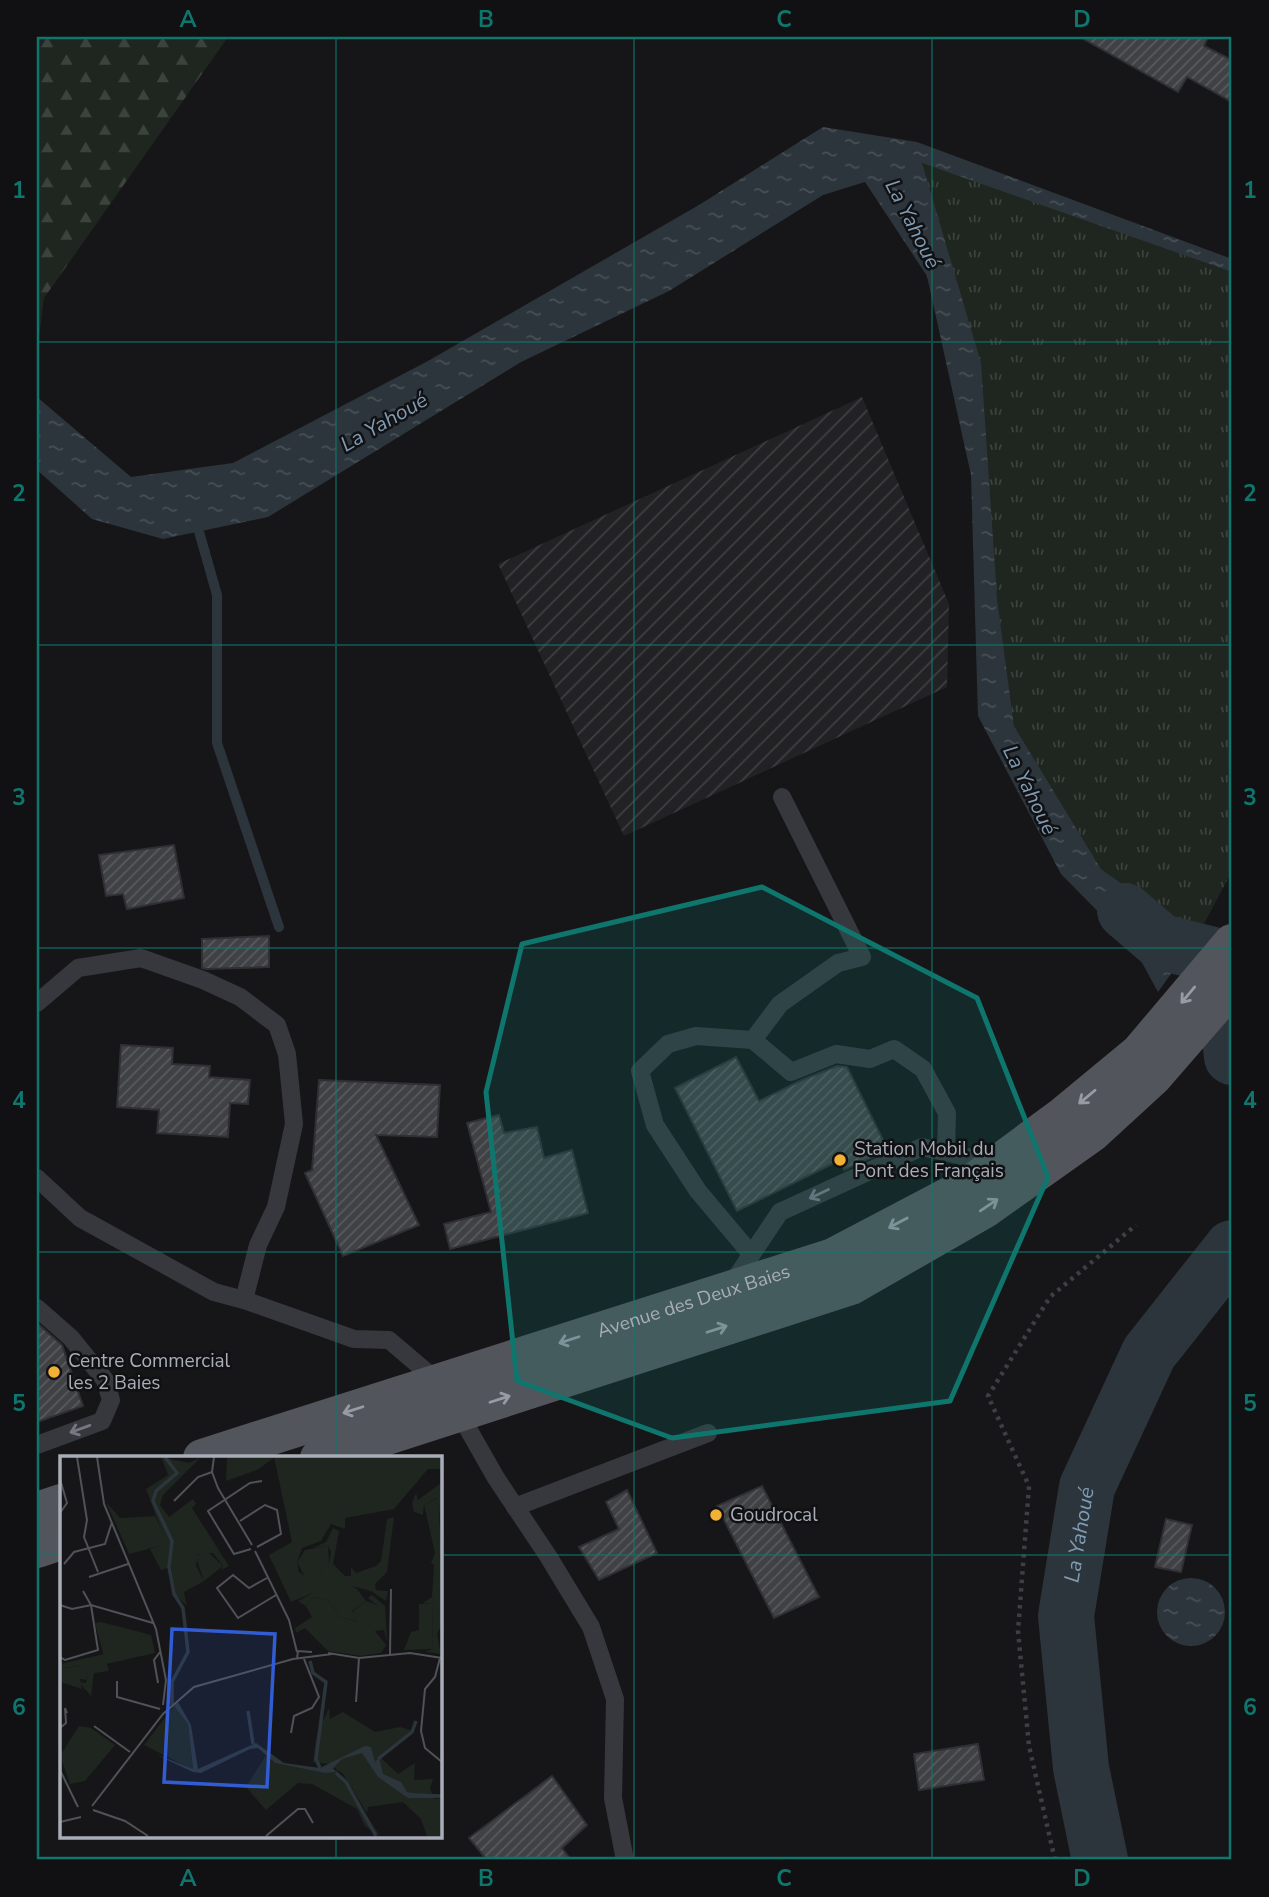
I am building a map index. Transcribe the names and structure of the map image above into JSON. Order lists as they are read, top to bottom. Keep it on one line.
{"streets":{"main road":["Avenue des Deux Baies"]},"water":["La Yahoué"],"places":["Station Mobil du Pont des Français","Centre Commercial les 2 Baies","Goudrocal"],"grid":{"columns":["A","B","C","D"],"rows":["1","2","3","4","5","6"]}}
